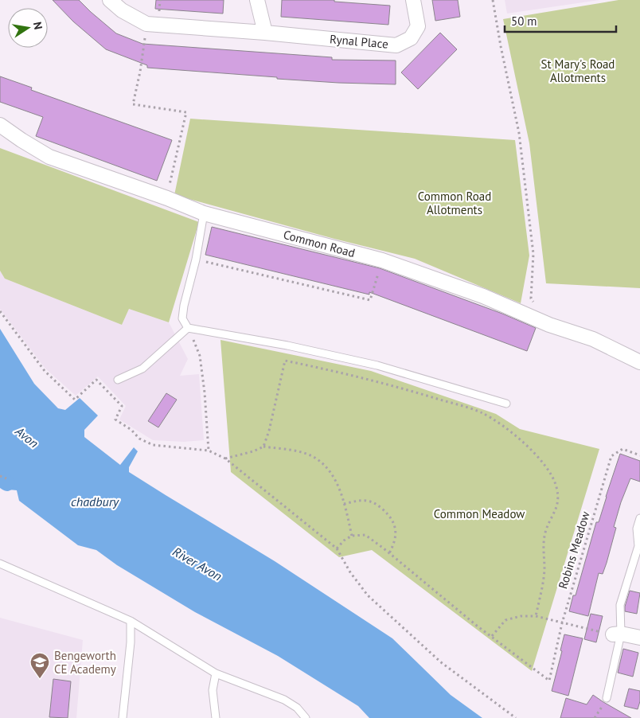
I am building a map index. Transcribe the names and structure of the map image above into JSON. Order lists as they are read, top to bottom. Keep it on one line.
{"streets":{"street":["Rynal Place","Common Road"],"path":["Robins Meadow"]},"water":["Avon","chadbury","River Avon"],"parks":["St Mary's Road Allotments","Common Road Allotments","Common Meadow"],"places":{"school or university":["Bengeworth CE Academy"]},"scale_bar":"50 m","north":"right"}
